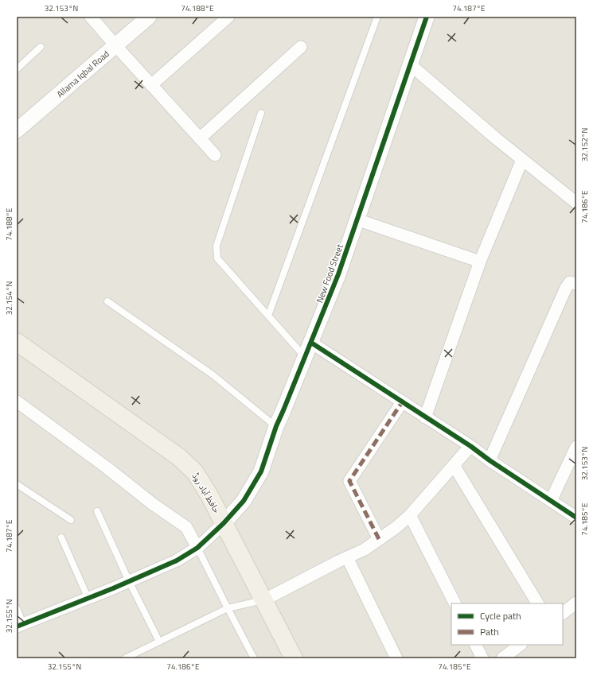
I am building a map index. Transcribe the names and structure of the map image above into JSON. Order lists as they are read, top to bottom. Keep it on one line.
{"streets":{"main road":["حافظ آباد روڈ"],"street":["Allama Iqbal Road","New Food Street"]},"crossings":[["New Food Street","حافظ آباد روڈ"]],"legend":["Cycle path","Path"],"coordinates":["32.153°N","74.188°E","74.187°E","32.152°N","74.186°E","32.154°N","74.185°E","32.155°N"]}
